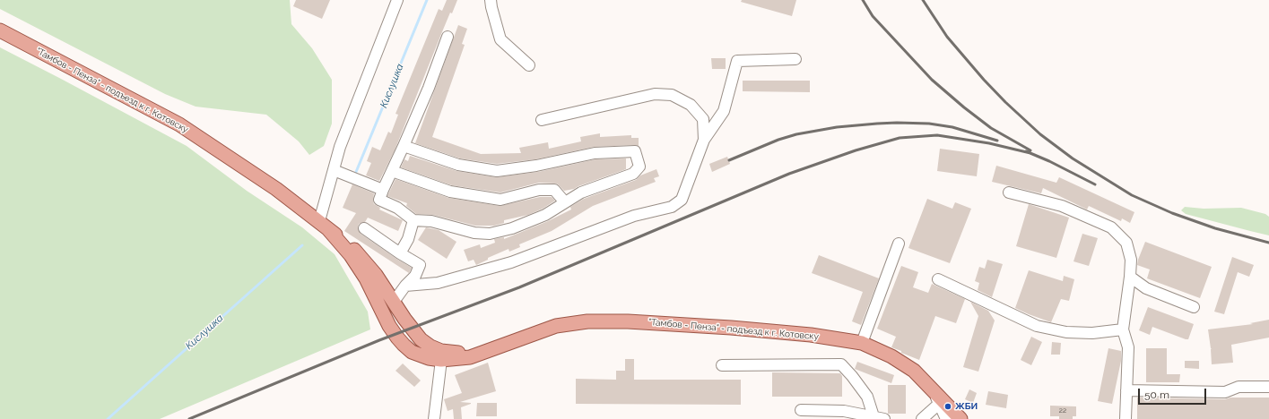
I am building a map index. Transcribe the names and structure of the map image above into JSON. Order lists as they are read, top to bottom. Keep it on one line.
{"streets":{"main road":["\"Тамбов - Пенза\" - подъезд к г. Котовску"]},"water":["Кислушка"],"places":["ЖБИ"],"house_numbers":["22"],"scale_bar":"50 m"}
